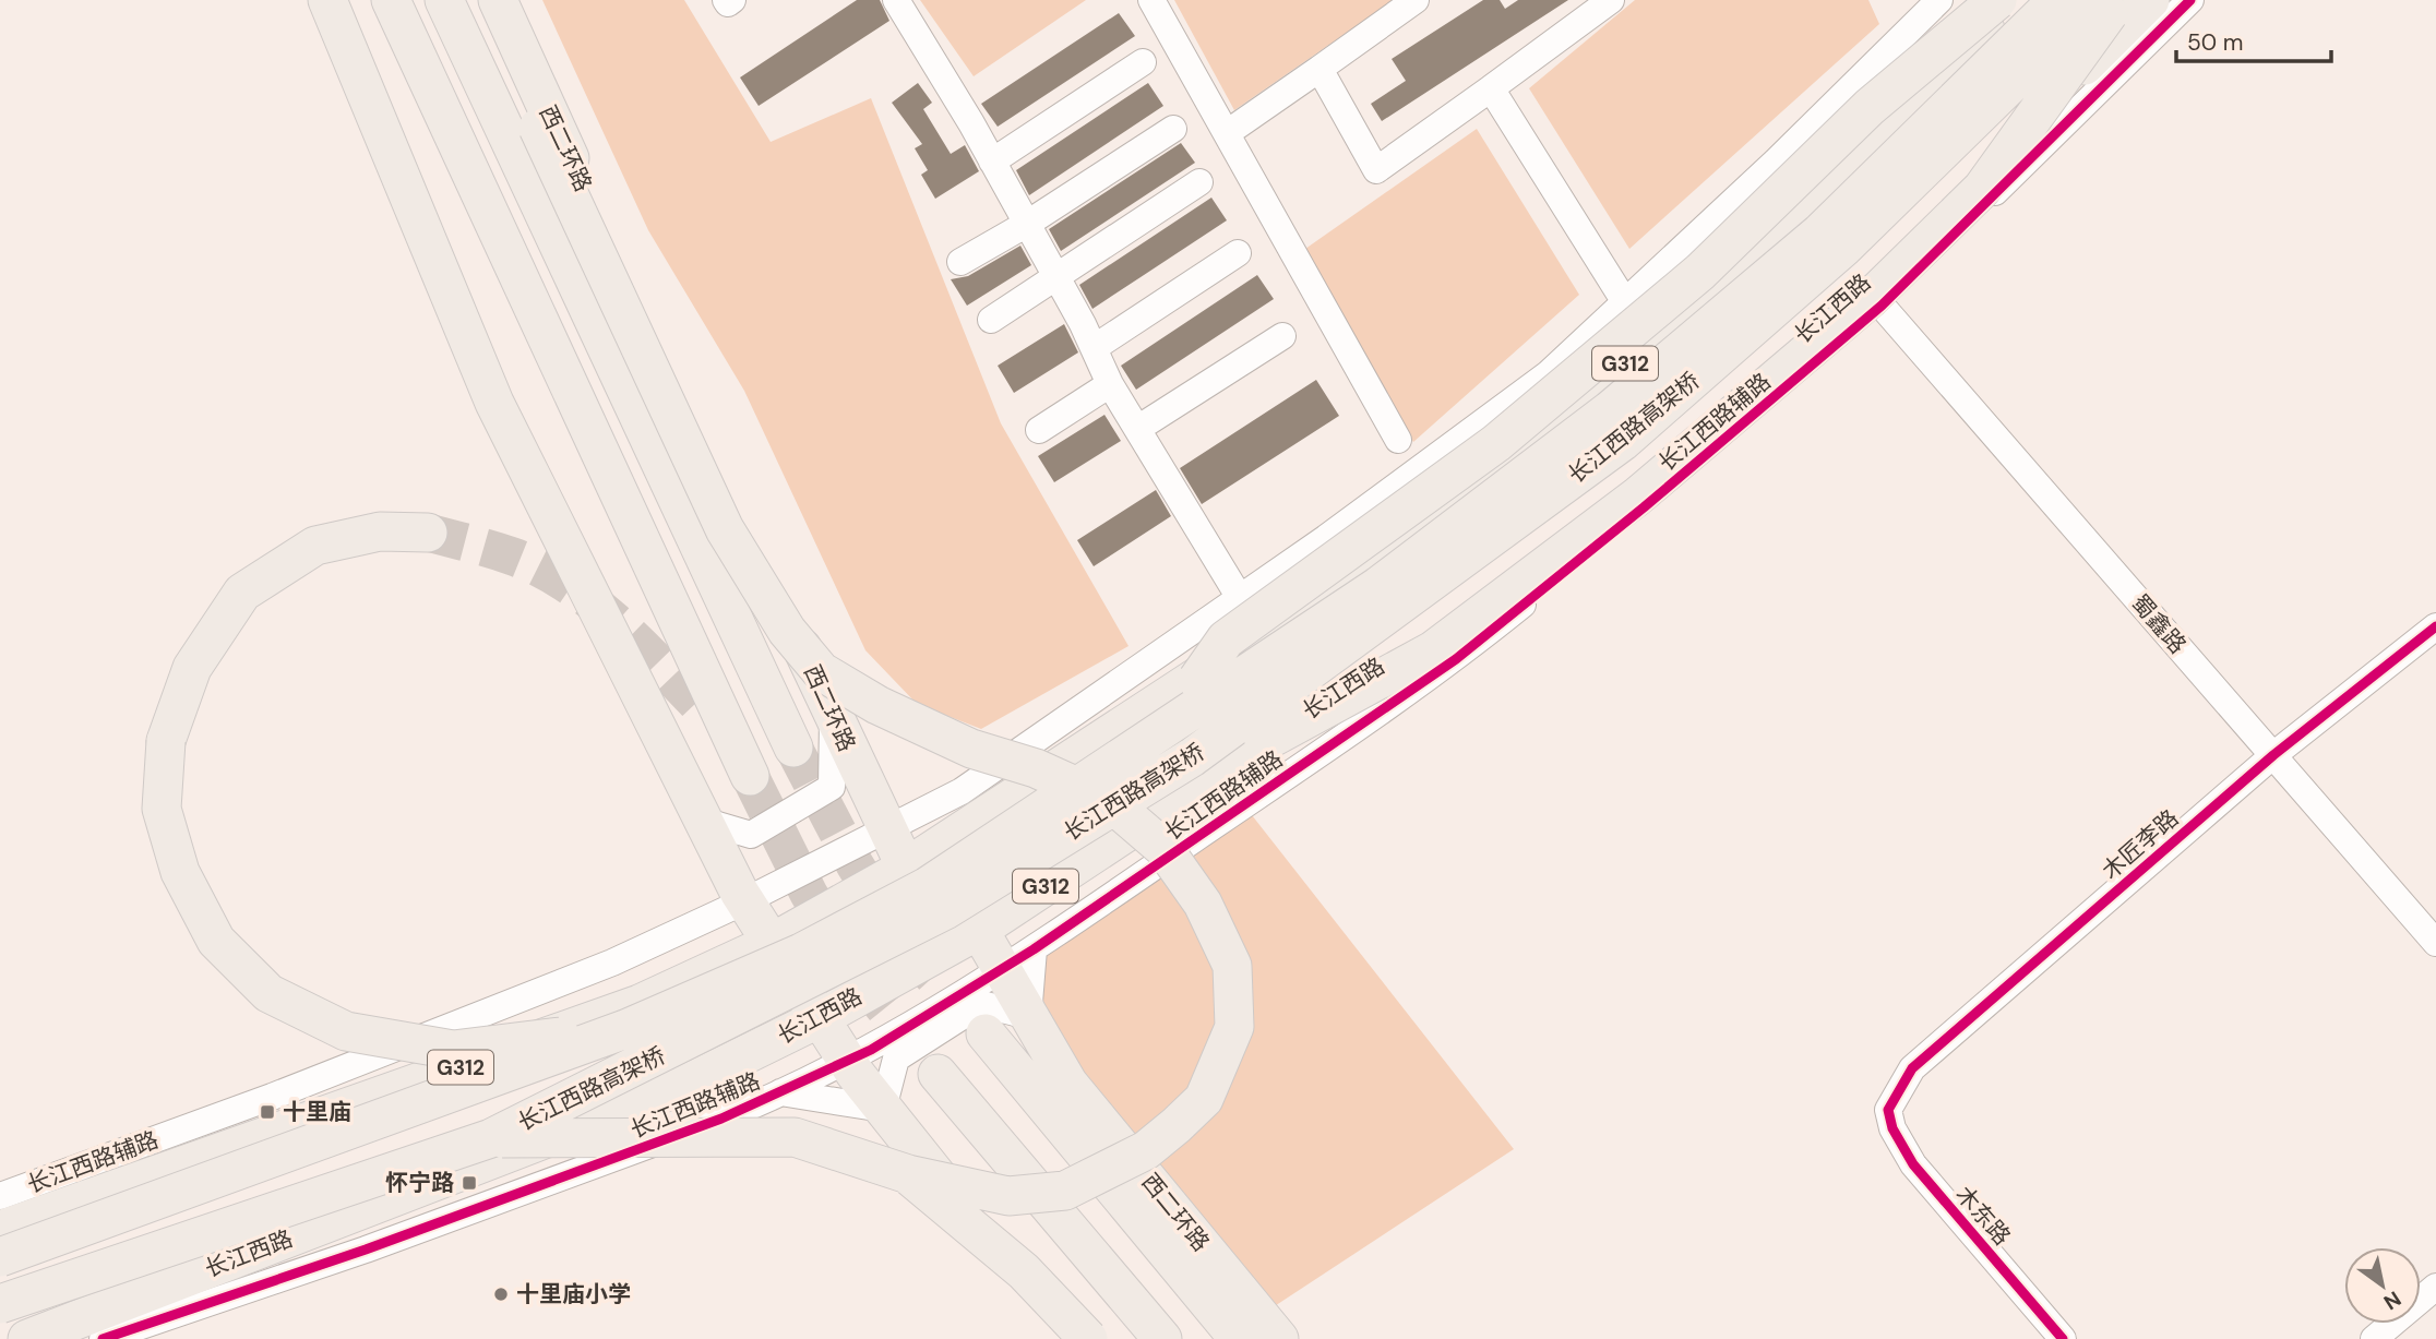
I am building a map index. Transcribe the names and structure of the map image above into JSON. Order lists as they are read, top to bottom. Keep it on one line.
{"streets":{"highway":["西二环路","长江西路","G312","长江西路高架桥"],"street":["长江西路辅路","蜀鑫路","木匠李路","木东路"]},"crossings":[["西二环路","长江西路"],["西二环路","G312"],["西二环路","长江西路辅路"],["长江西路辅路","蜀鑫路"],["蜀鑫路","木匠李路"],["木匠李路","木东路"]],"places":{"transit":["十里庙","怀宁路"],"other":["十里庙小学"]},"scale_bar":"50 m","north":"bottom right"}
